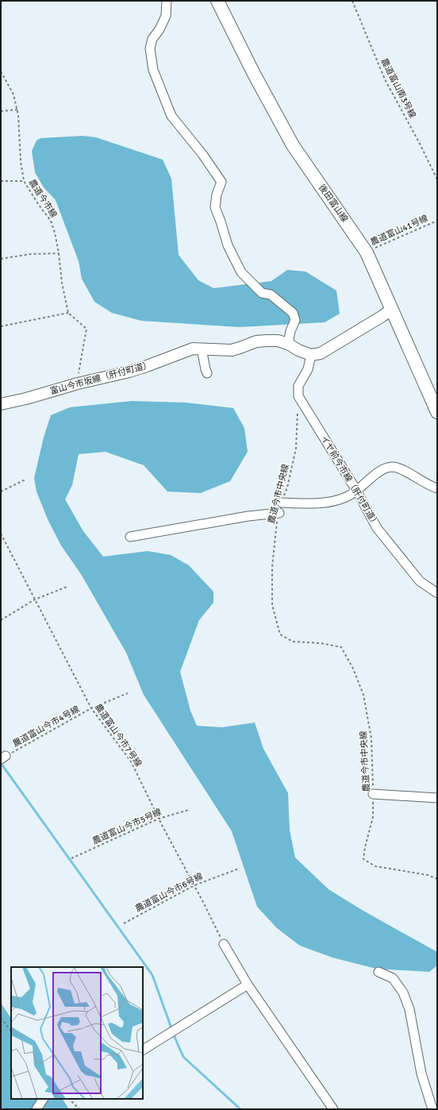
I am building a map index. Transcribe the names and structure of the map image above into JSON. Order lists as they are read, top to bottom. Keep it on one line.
{"streets":{"main road":["後田富山線"],"street":["富山今市坂線（肝付町道）","イヤ前今市線（肝付町道）"],"path":["農道富山南3号線","農道今市線","農道富山41号線","農道今市中央線","農道富山今市4号線","農道富山今市7号線","農道富山今市5号線","農道富山今市6号線"]},"crossings":[["後田富山線","農道富山41号線"],["イヤ前今市線（肝付町道）","農道今市中央線"],["農道富山今市4号線","農道富山今市7号線"],["農道富山今市7号線","農道富山今市5号線"],["農道富山今市7号線","農道富山今市6号線"]]}
